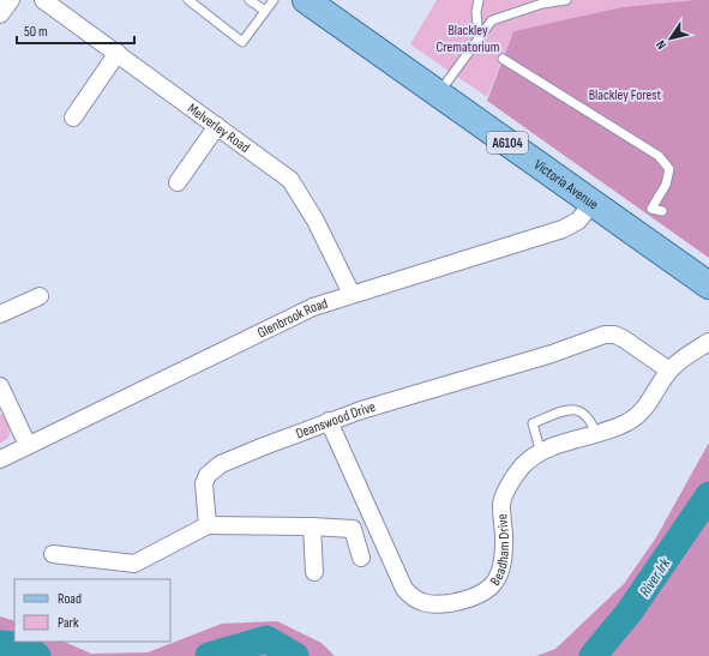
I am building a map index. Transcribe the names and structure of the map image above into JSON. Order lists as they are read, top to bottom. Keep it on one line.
{"streets":{"main road":["A6104","Victoria Avenue"],"street":["Melverley Road","Glenbrook Road","Deanswood Drive","Beadham Drive"]},"crossings":[["Melverley Road","Glenbrook Road"],["Victoria Avenue","Glenbrook Road"],["Deanswood Drive","Beadham Drive"]],"water":["River Irk"],"parks":["Blackley Crematorium","Blackley Forest"],"legend":["Road","Park"],"scale_bar":"50 m","north":"bottom left"}
